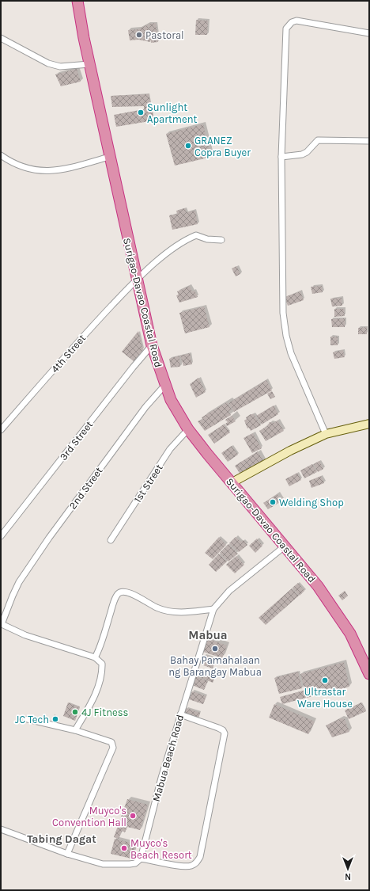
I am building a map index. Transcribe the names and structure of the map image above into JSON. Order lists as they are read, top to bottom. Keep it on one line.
{"streets":{"highway":["Surigao-Davao Coastal Road"],"street":["4th Street","3rd Street","1st Street","2nd Street","Mabua Beach Road"]},"crossings":[["Surigao-Davao Coastal Road","4th Street"],["Surigao-Davao Coastal Road","3rd Street"],["Surigao-Davao Coastal Road","1st Street"],["Surigao-Davao Coastal Road","2nd Street"],["Surigao-Davao Coastal Road","Mabua Beach Road"]],"districts":["Mabua","Tabing Dagat"],"places":["Pastoral","Sunlight Apartment","GRANEZ Copra Buyer","Welding Shop","Bahay Pamahalaan ng Barangay Mabua","Ultrastar Ware House","4J Fitness","JC Tech","Muyco's Convention Hall","Muyco's Beach Resort"],"north":"bottom"}
